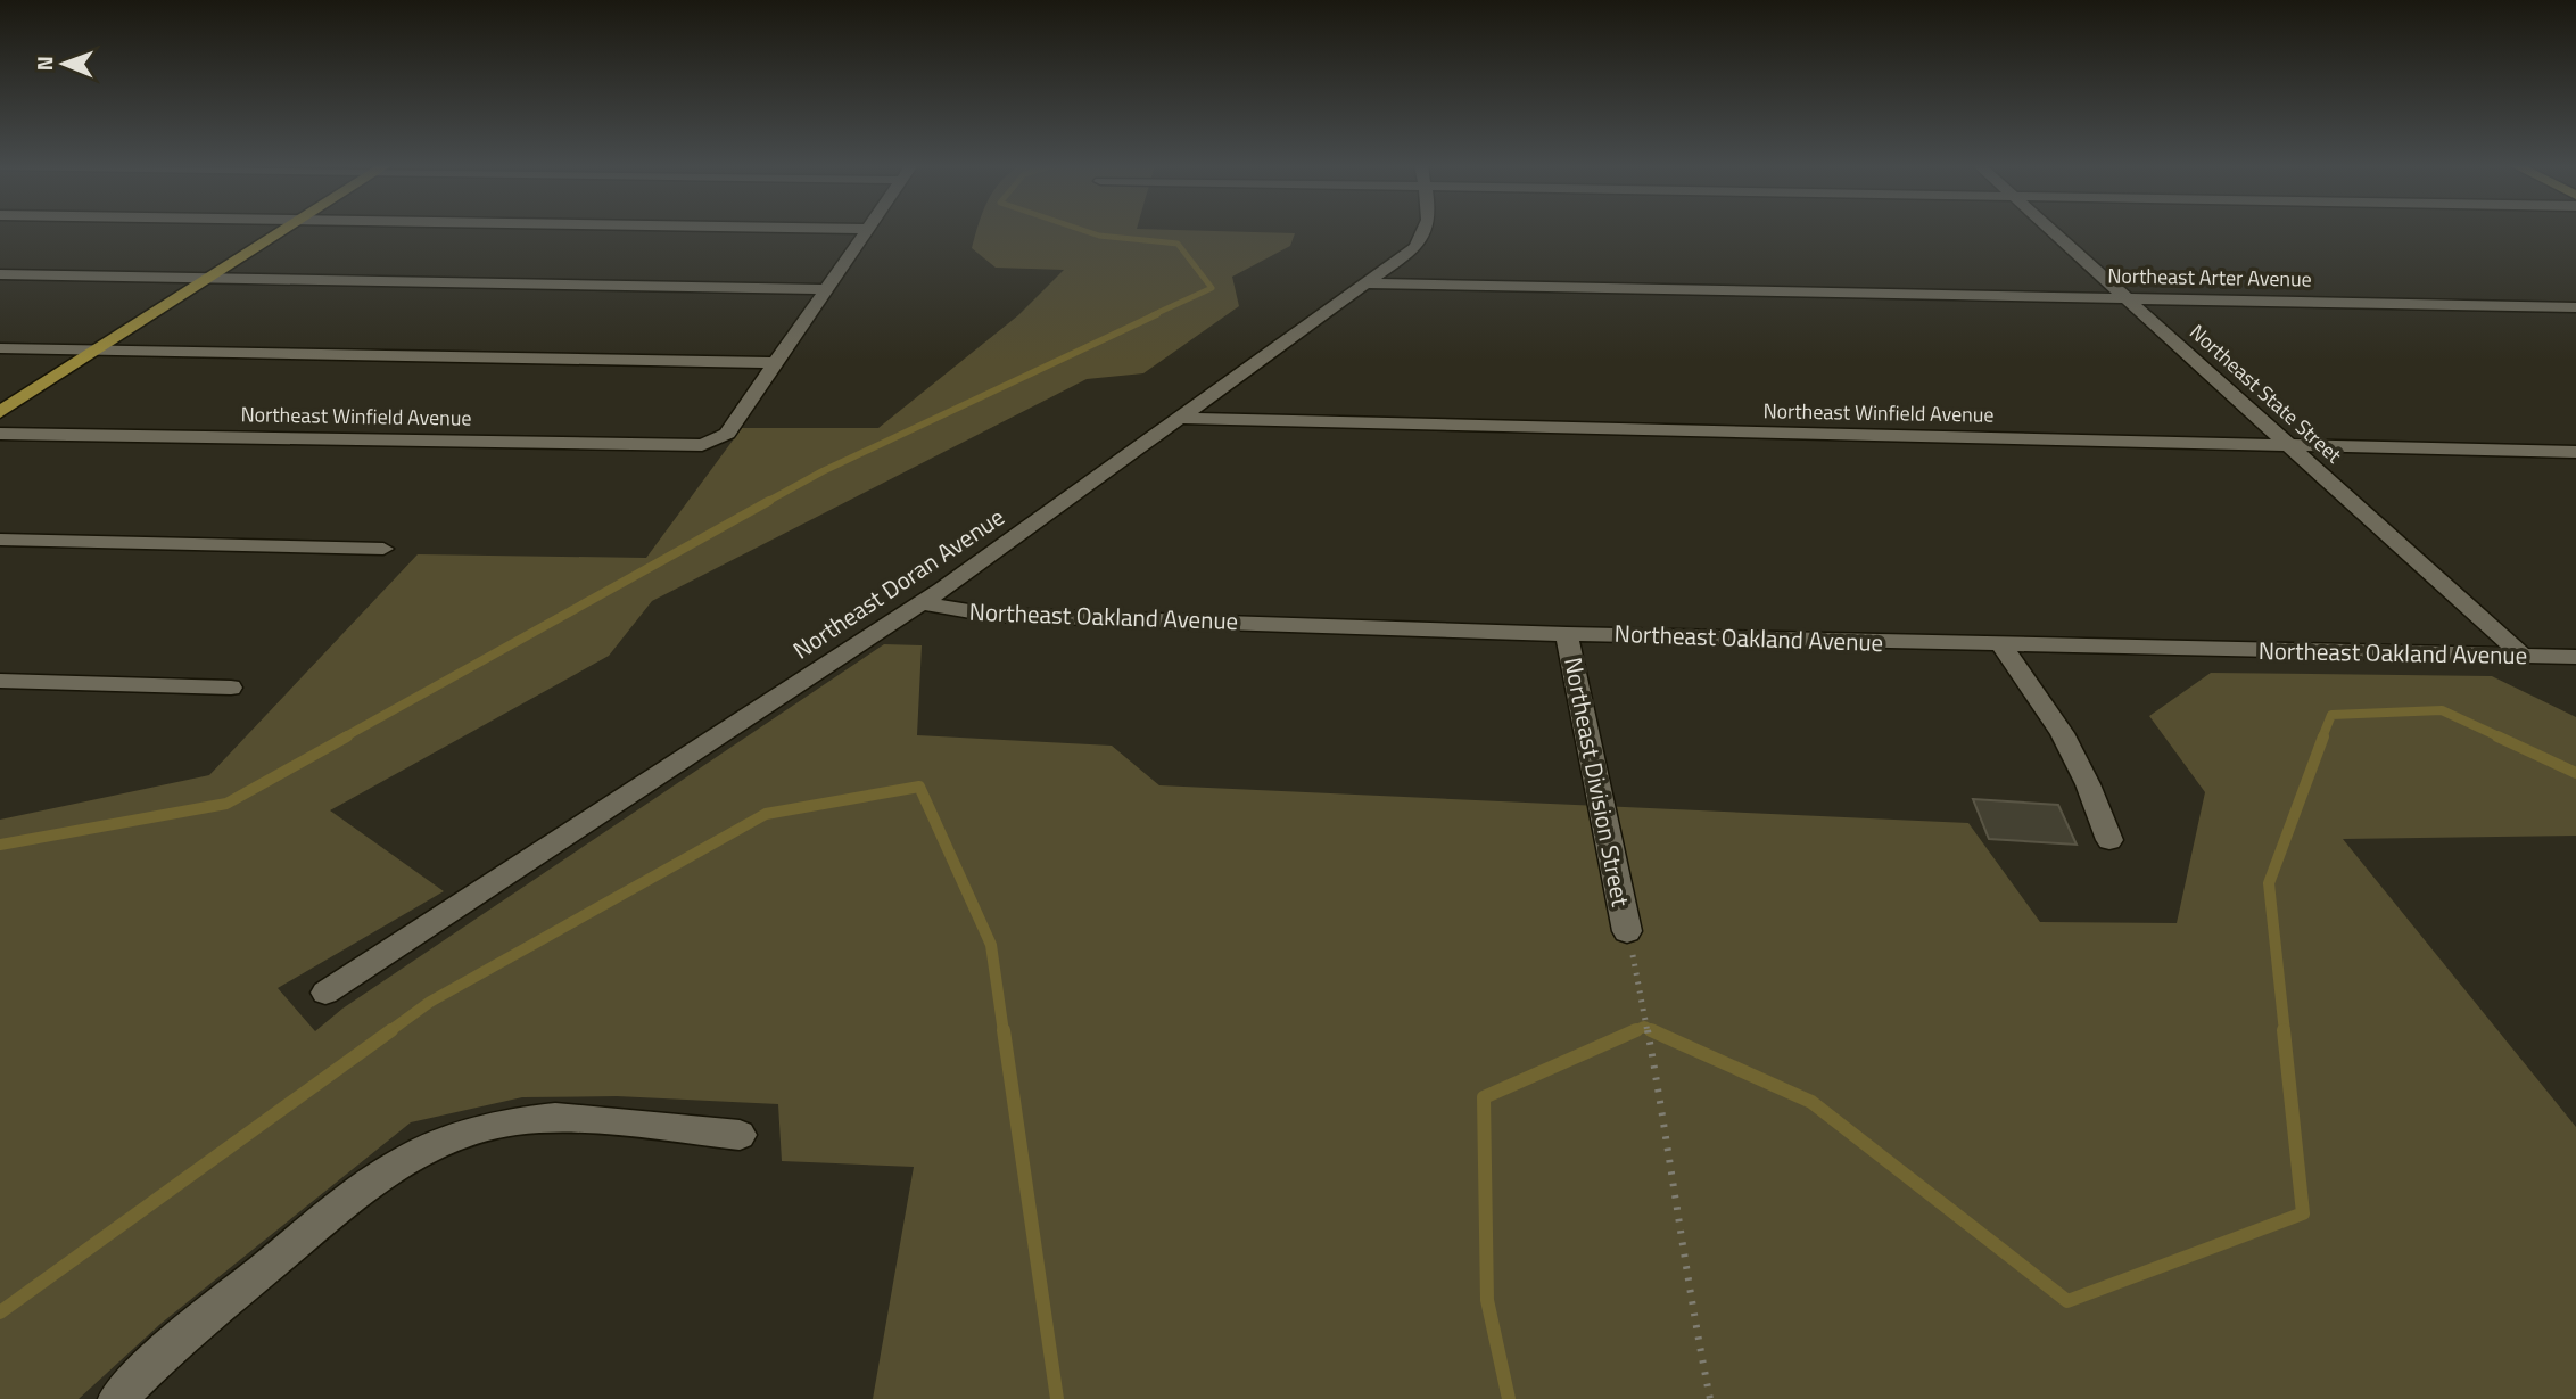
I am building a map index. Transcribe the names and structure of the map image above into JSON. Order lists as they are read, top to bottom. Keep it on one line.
{"streets":{"street":["Northeast Arter Avenue","Northeast State Street","Northeast Winfield Avenue","Northeast Doran Avenue","Northeast Oakland Avenue","Northeast Division Street"]},"crossings":[["Northeast Arter Avenue","Northeast State Street"],["Northeast Arter Avenue","Northeast Doran Avenue"],["Northeast State Street","Northeast Winfield Avenue"],["Northeast State Street","Northeast Oakland Avenue"],["Northeast Winfield Avenue","Northeast Doran Avenue"],["Northeast Doran Avenue","Northeast Oakland Avenue"],["Northeast Oakland Avenue","Northeast Division Street"]],"north":"left"}
